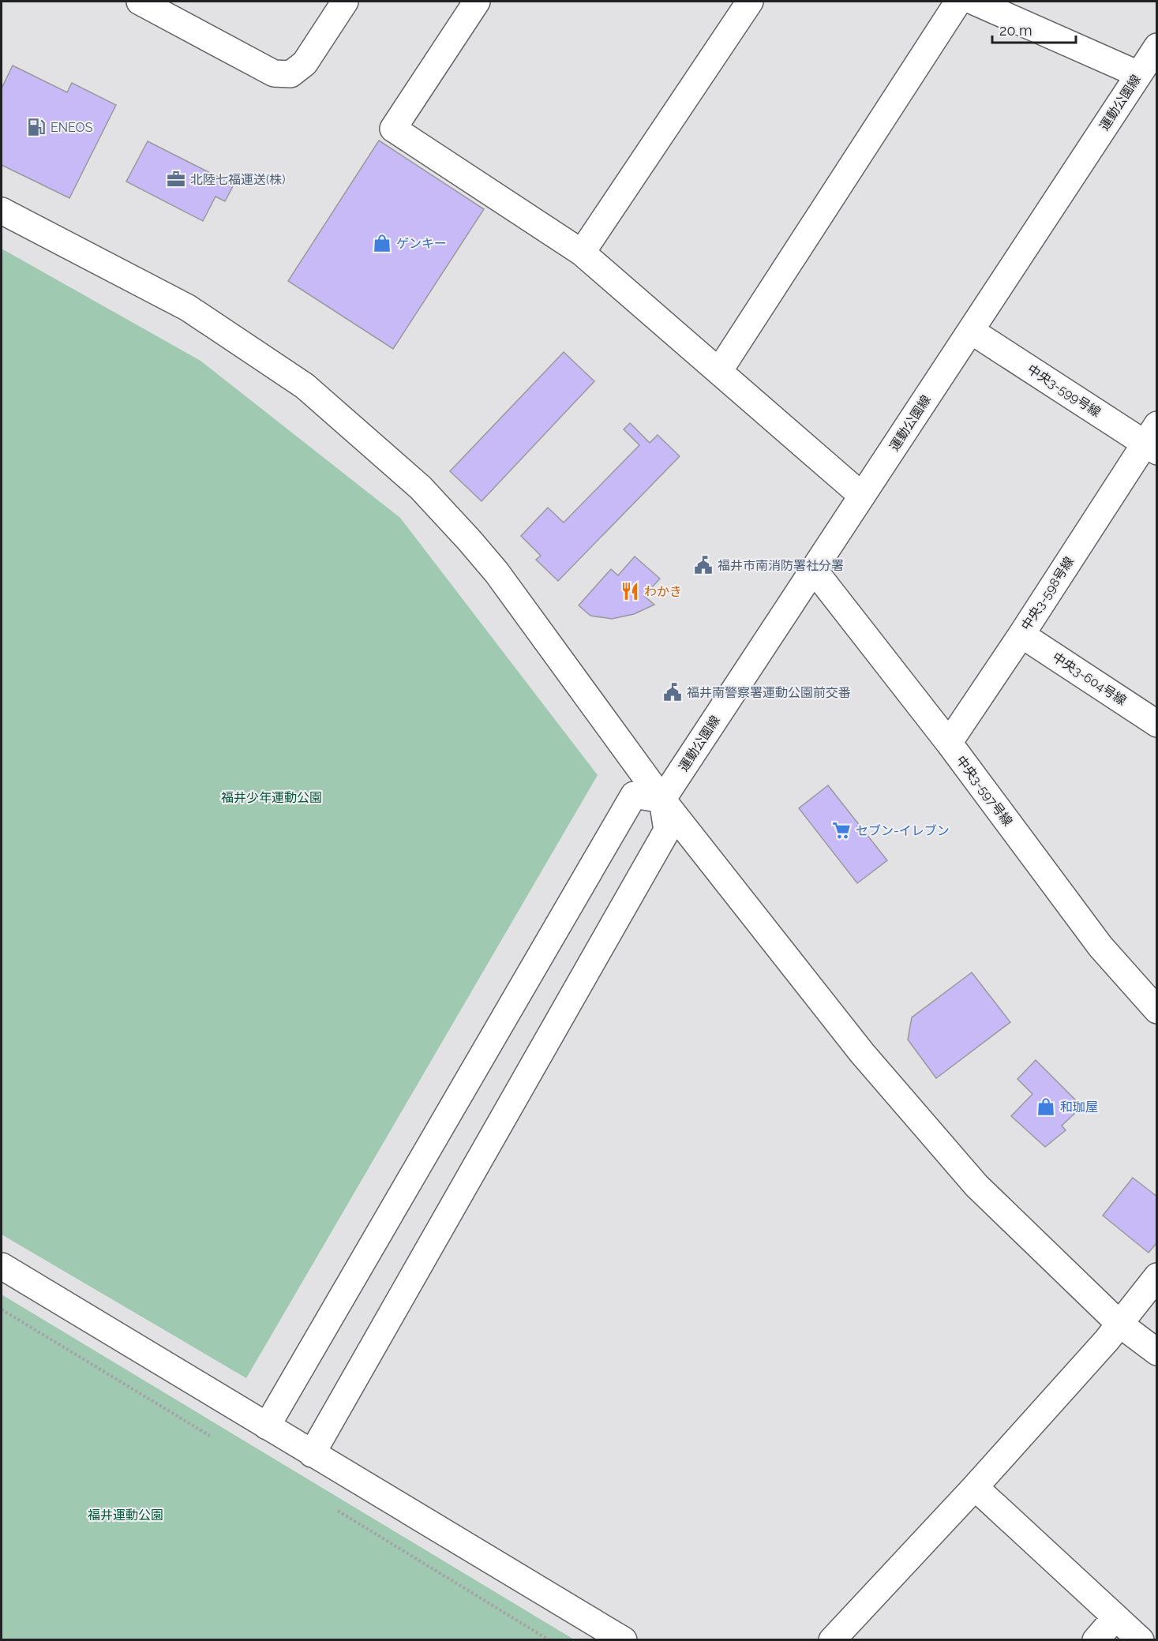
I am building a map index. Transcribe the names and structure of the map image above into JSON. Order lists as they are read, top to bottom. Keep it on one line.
{"streets":{"street":["運動公園線","中央3-599号線","中央3-598号線","中央3-604号線","中央3-597号線"]},"crossings":[["運動公園線","中央3-599号線"],["運動公園線","中央3-597号線"],["中央3-599号線","中央3-598号線"],["中央3-598号線","中央3-604号線"],["中央3-598号線","中央3-597号線"]],"parks":["福井少年運動公園","福井運動公園"],"places":{"fuel station":["ENEOS"],"office":["北陸七福運送(株)"],"shop":["ゲンキー","和珈屋"],"public building":["福井市南消防署社分署","福井南警察署運動公園前交番"],"restaurant":["わかき"],"supermarket":["セブン-イレブン"]},"scale_bar":"20 m"}
